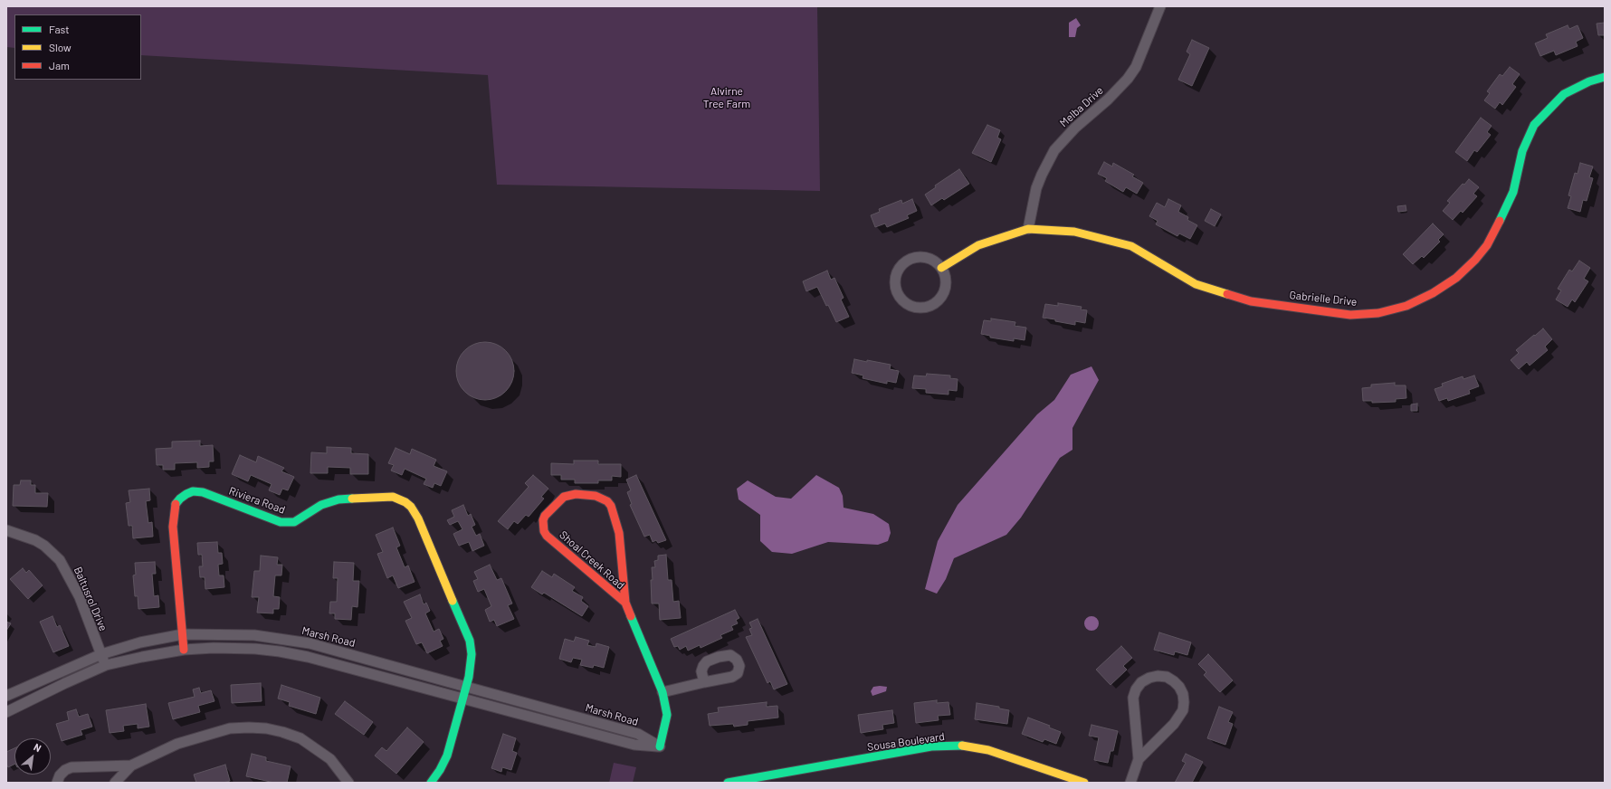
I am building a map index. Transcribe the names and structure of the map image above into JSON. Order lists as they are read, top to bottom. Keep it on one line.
{"streets":{"street":["Melba Drive","Gabrielle Drive","Riviera Road","Shoal Creek Road","Baltusrol Drive","Marsh Road","Sousa Boulevard"]},"crossings":[["Melba Drive","Gabrielle Drive"],["Riviera Road","Marsh Road"],["Shoal Creek Road","Marsh Road"],["Baltusrol Drive","Marsh Road"]],"parks":["Alvirne Tree Farm"],"legend":["Fast","Slow","Jam"],"north":"top right"}
